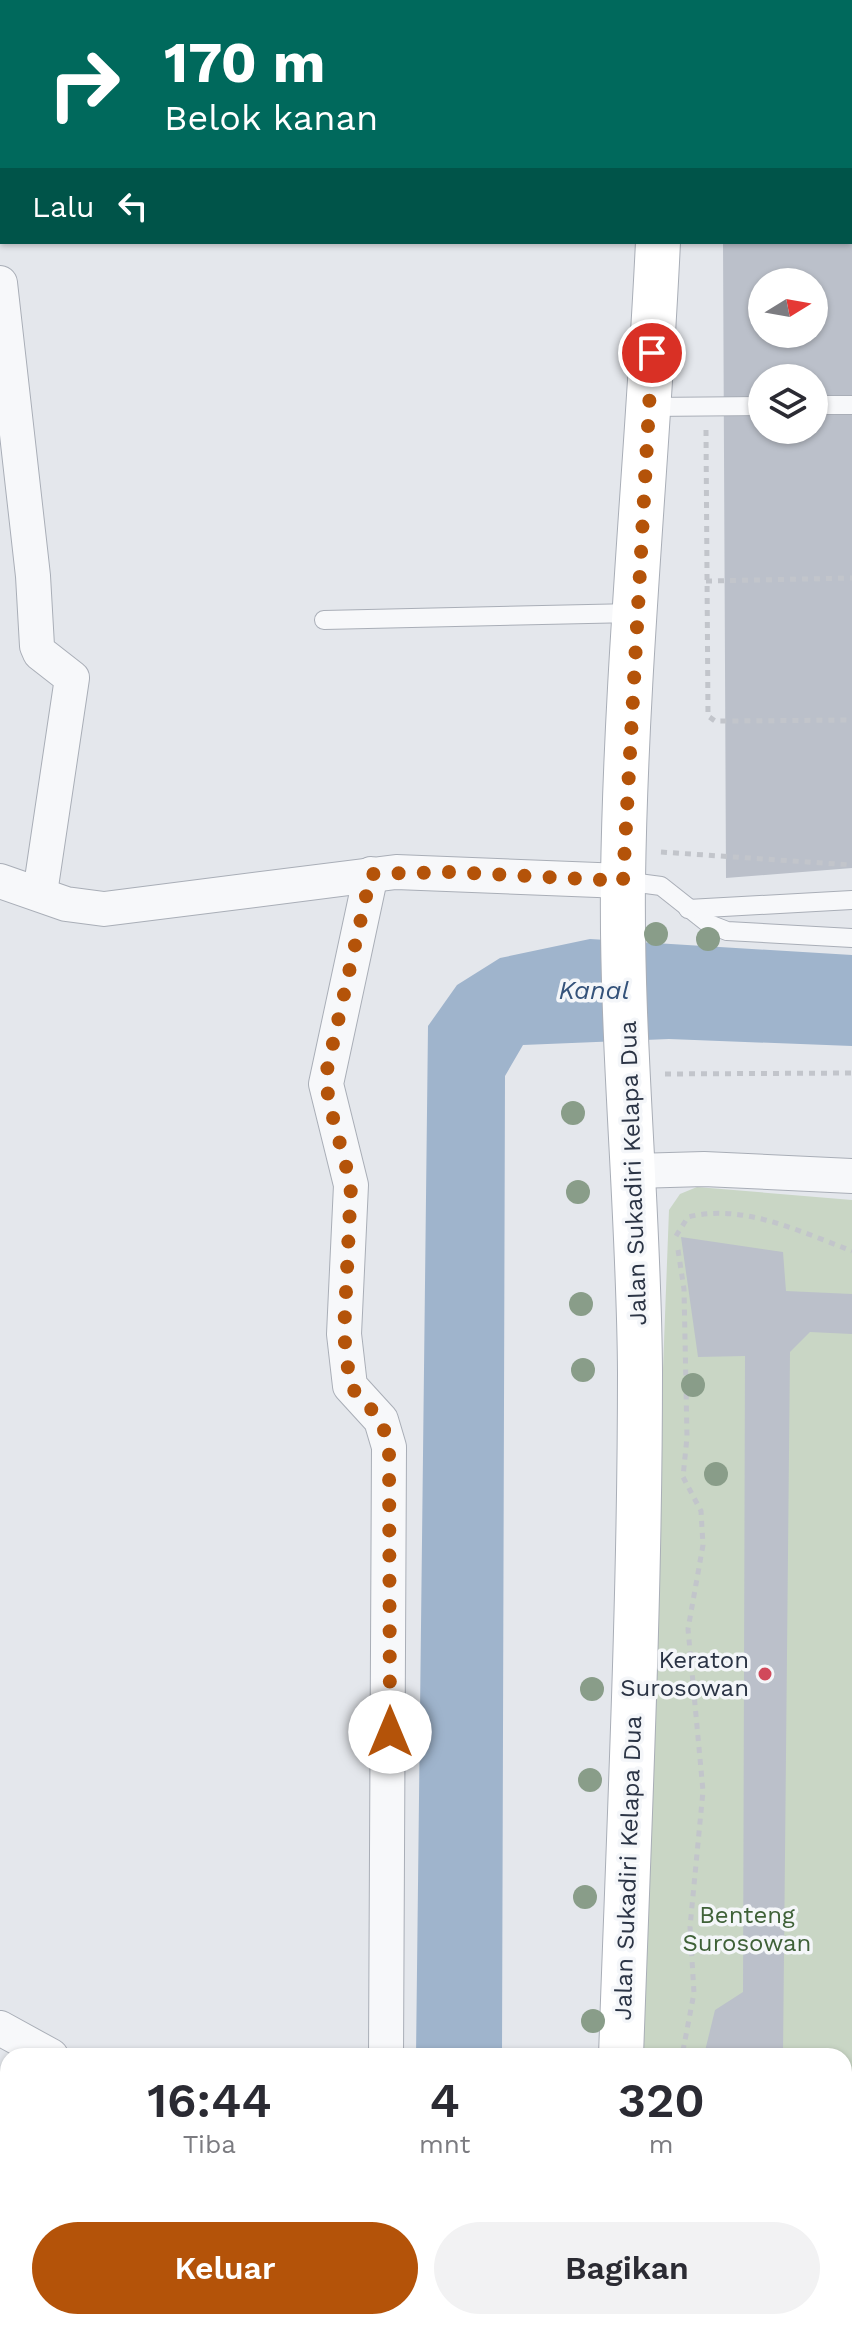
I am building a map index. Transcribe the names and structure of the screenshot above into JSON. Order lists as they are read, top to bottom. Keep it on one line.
{"streets":{"main road":["Jalan Sukadiri Kelapa Dua"]},"water":["Kanal"],"parks":["Benteng Surosowan"],"places":["Keraton Surosowan"],"north":"right","page":{"turn":["170 m","Belok kanan"],"then":"Lalu","eta":["16:44","Tiba","4","mnt","320","m"],"buttons":["Keluar","Bagikan"]}}
